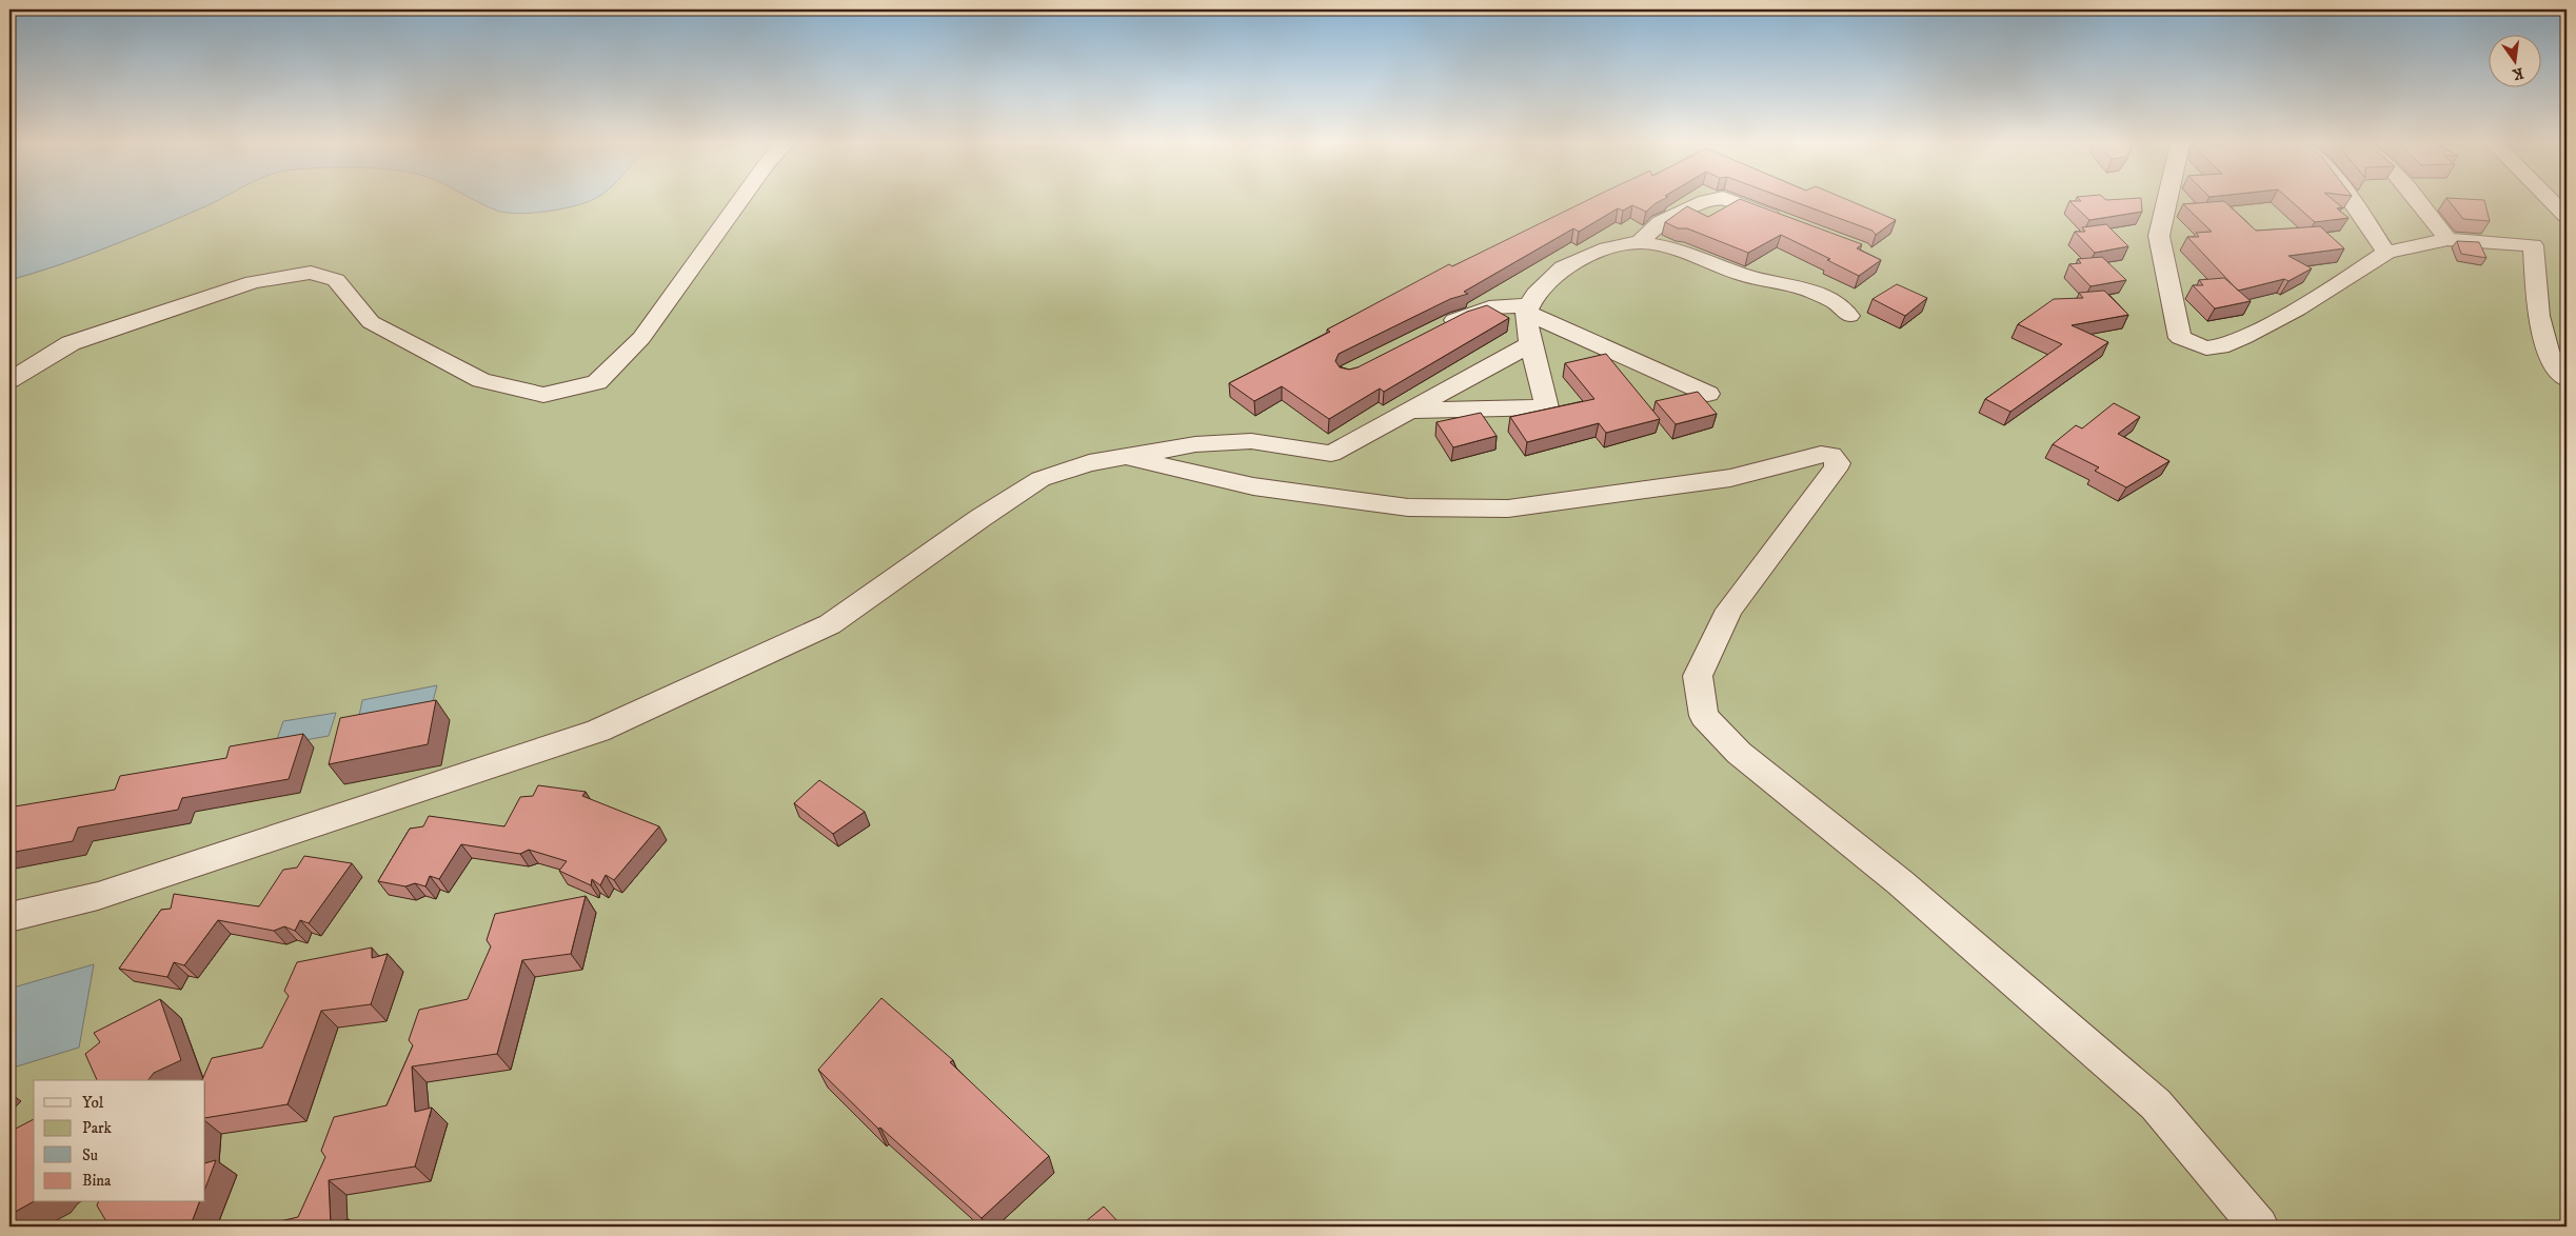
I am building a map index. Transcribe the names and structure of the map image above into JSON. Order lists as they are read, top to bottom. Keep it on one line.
{"legend":["Yol","Park","Su","Bina"],"north":"bottom"}
